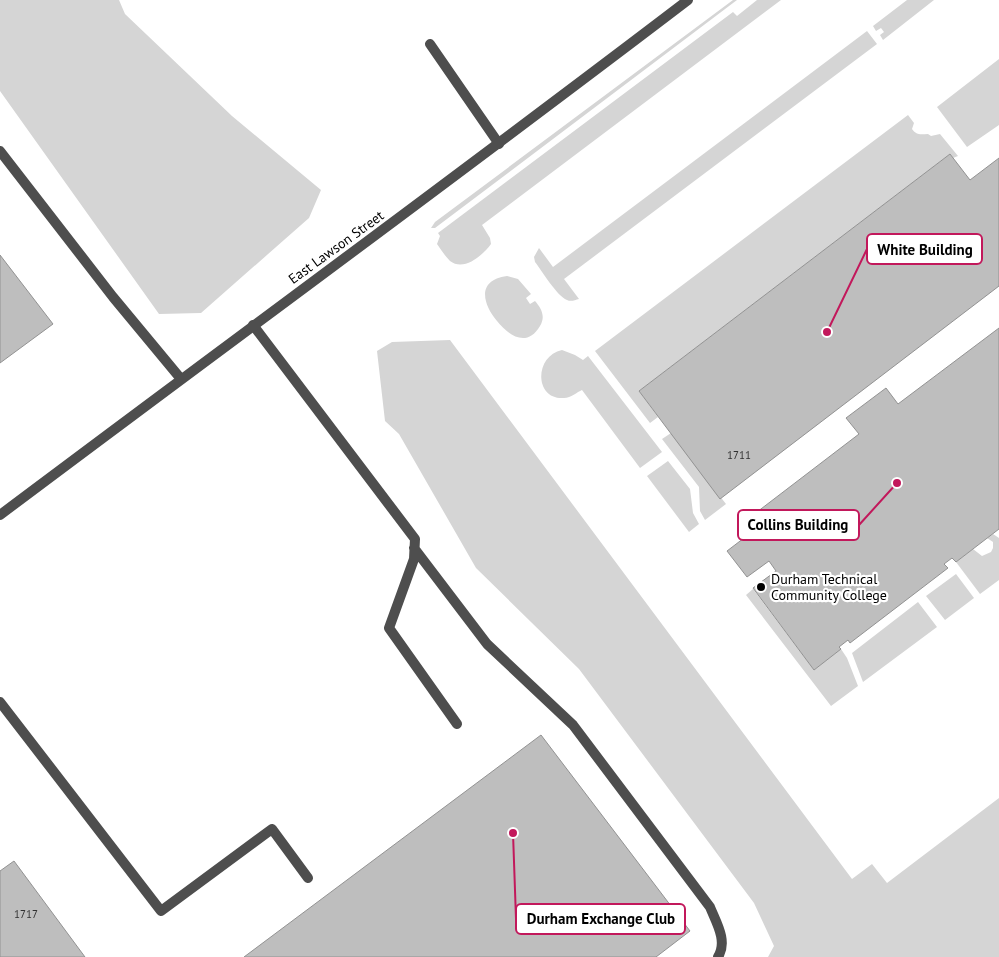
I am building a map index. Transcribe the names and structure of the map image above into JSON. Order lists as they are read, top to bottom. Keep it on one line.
{"streets":{"street":["East Lawson Street"]},"places":["White Building","Collins Building","Durham Technical Community College","Durham Exchange Club"],"house_numbers":["1711","1717"]}
